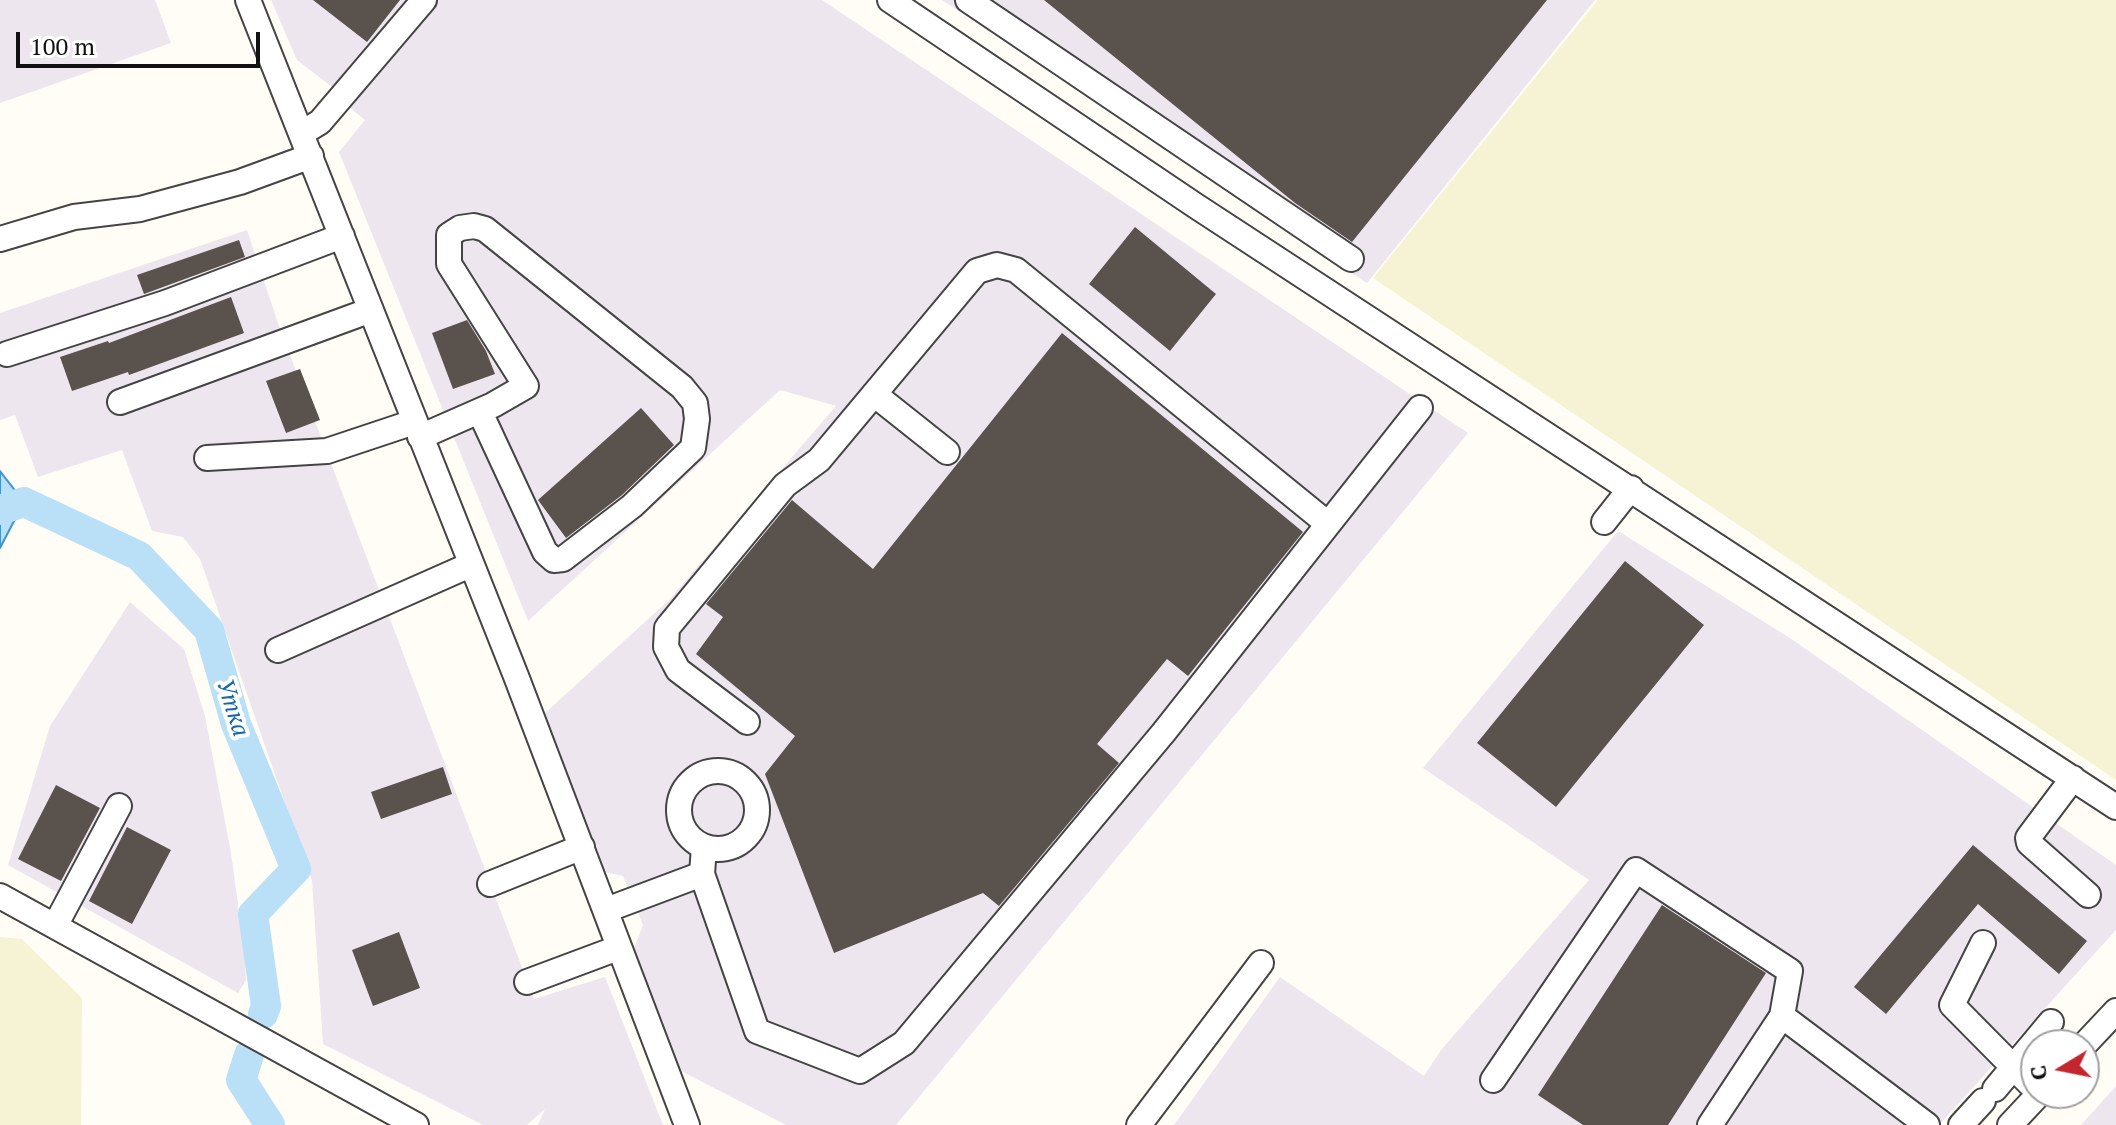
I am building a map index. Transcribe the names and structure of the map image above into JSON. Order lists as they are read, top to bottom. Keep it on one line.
{"water":["Утка"],"scale_bar":"100 m","north":"left"}
